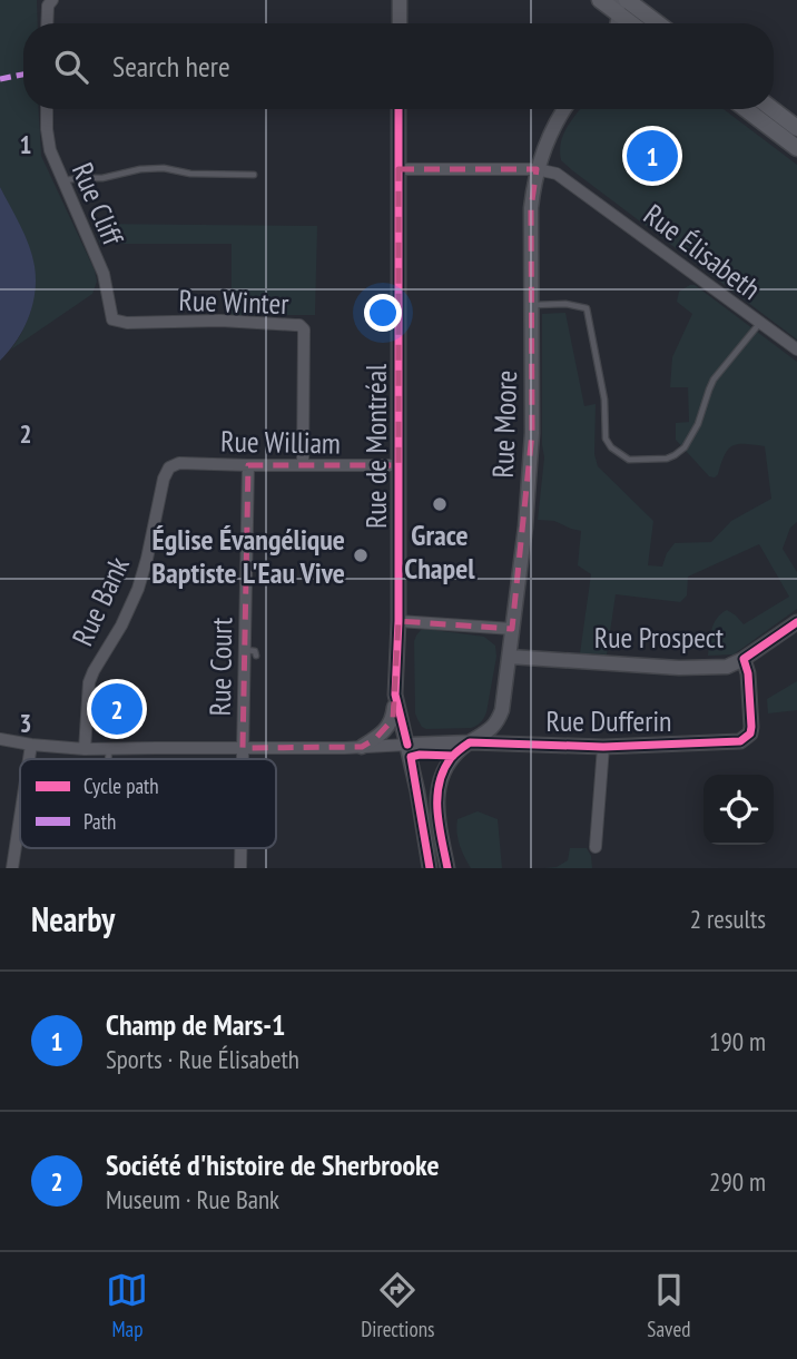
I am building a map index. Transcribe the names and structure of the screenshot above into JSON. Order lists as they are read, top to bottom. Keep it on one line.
{"streets":{"street":["Rue Cliff","Rue Élisabeth","Rue Winter","Rue Moore","Rue William","Rue de Montréal","Rue Bank","Rue Prospect","Rue Court","Rue Dufferin"]},"crossings":[["Rue Cliff","Rue Winter"],["Rue Élisabeth","Rue Moore"],["Rue Élisabeth","Rue de Montréal"],["Rue Winter","Rue William"],["Rue Moore","Rue Prospect"],["Rue Moore","Rue Dufferin"],["Rue William","Rue de Montréal"],["Rue William","Rue Bank"],["Rue William","Rue Court"],["Rue de Montréal","Rue Dufferin"],["Rue Bank","Rue Dufferin"],["Rue Prospect","Rue Dufferin"],["Rue Court","Rue Dufferin"]],"places":["Grace Chapel","Église Évangélique Baptiste L'Eau Vive"],"legend":["Cycle path","Path"],"page":{"search":"Search here","pins":["1","2"],"heading":["Nearby","2 results"],"list":[{"mark":"1","name":"Champ de Mars-1","note":"Sports · Rue Élisabeth","value":"190 m"},{"mark":"2","name":"Société d'histoire de Sherbrooke","note":"Museum · Rue Bank","value":"290 m"}],"nav":["Map","Directions","Saved"]},"grid":{"rows":["1","2","3"]}}
